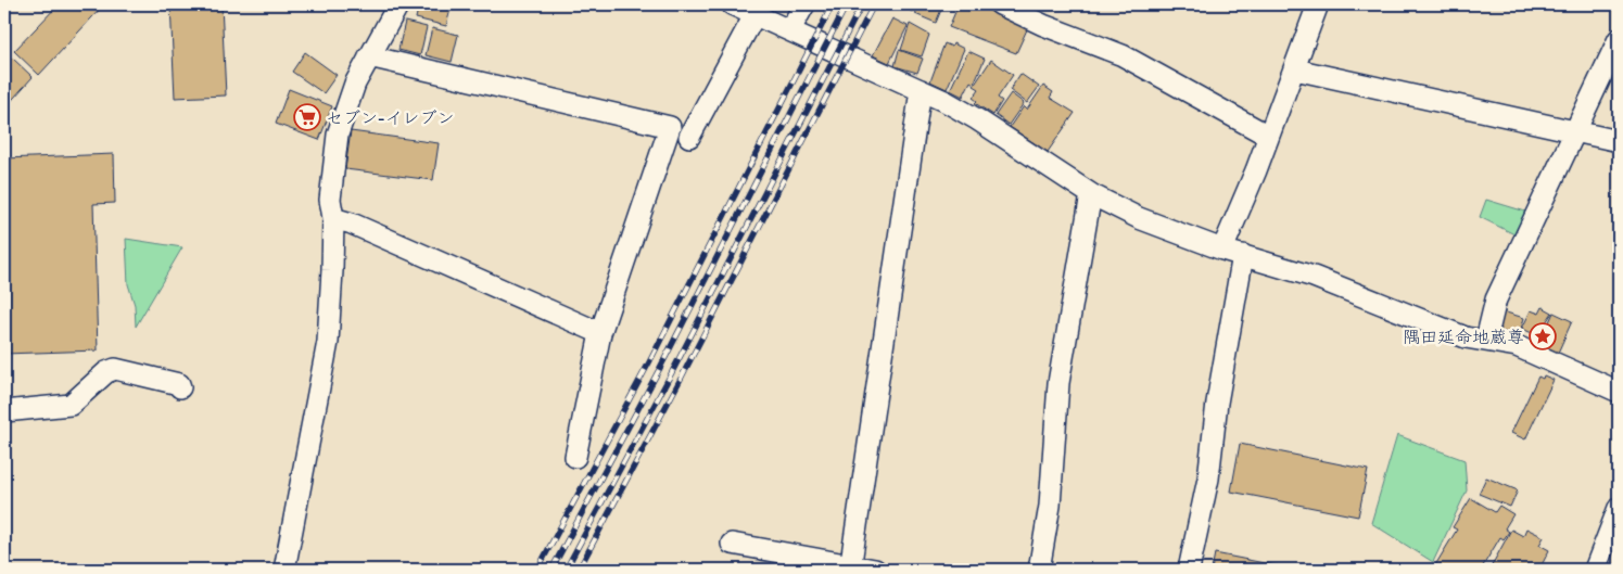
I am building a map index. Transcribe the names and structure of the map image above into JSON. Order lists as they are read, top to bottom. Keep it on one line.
{"places":{"supermarket":["セブン-イレブン"],"place":["隅田延命地蔵尊"]}}
